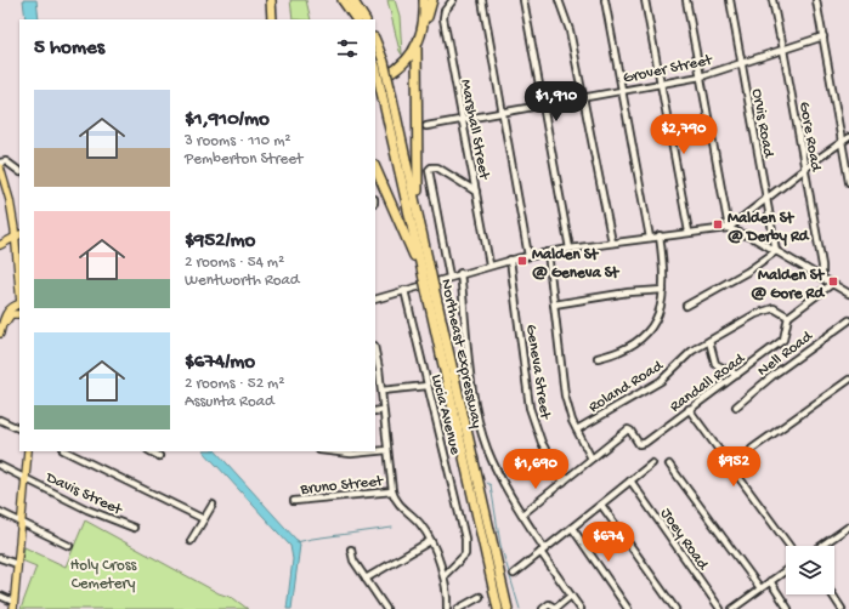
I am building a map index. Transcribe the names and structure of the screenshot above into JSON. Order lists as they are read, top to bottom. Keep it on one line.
{"streets":{"highway":["Northeast Expressway"],"street":["Grover Street","Orvis Road","Marshall Street","Gore Road","Nell Road","Geneva Street","Randall Road","Roland Road","Lucia Avenue","Bruno Street","Davis Street","Joey Road"]},"crossings":[["Grover Street","Orvis Road"],["Grover Street","Marshall Street"],["Grover Street","Gore Road"],["Randall Road","Roland Road"]],"parks":["Holy Cross Cemetery"],"places":{"transit":["Malden St @ Derby Rd","Malden St @ Geneva St","Malden St @ Gore Rd"]},"page":{"heading":"5 homes","list":[{"name":"$1,910/mo","note":"3 rooms · 110 m² · Pemberton Street"},{"name":"$952/mo","note":"2 rooms · 54 m² · Wentworth Road"},{"name":"$674/mo","note":"2 rooms · 52 m² · Assunta Road"}],"price":["$1,910","$2,790","$952","$1,690","$674"]}}
